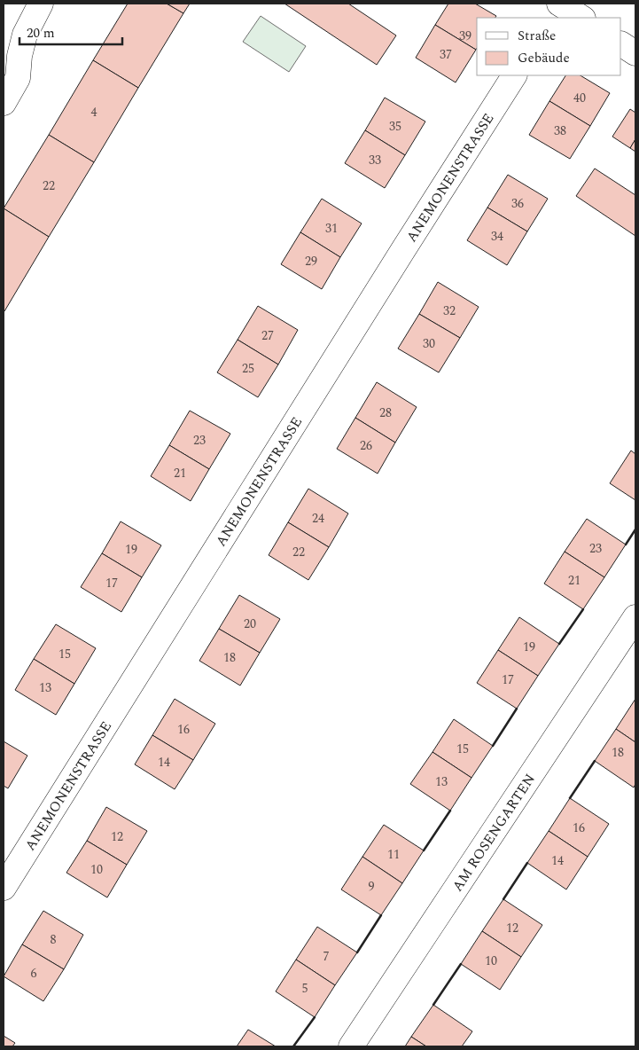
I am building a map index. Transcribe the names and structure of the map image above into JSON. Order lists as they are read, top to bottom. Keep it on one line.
{"streets":{"street":["ANEMONENSTRASSE","AM ROSENGARTEN"]},"house_numbers":["39","37","40","4","35","38","33","22","36","31","34","29","32","27","30","25","28","23","26","21","24","23","19","22","21","17","20","19","15","18","17","13","16","15","18","14","13","16","12","11","14","10","9","12","8","7","10","6","5"],"legend":["Straße","Gebäude"],"scale_bar":"20 m"}
